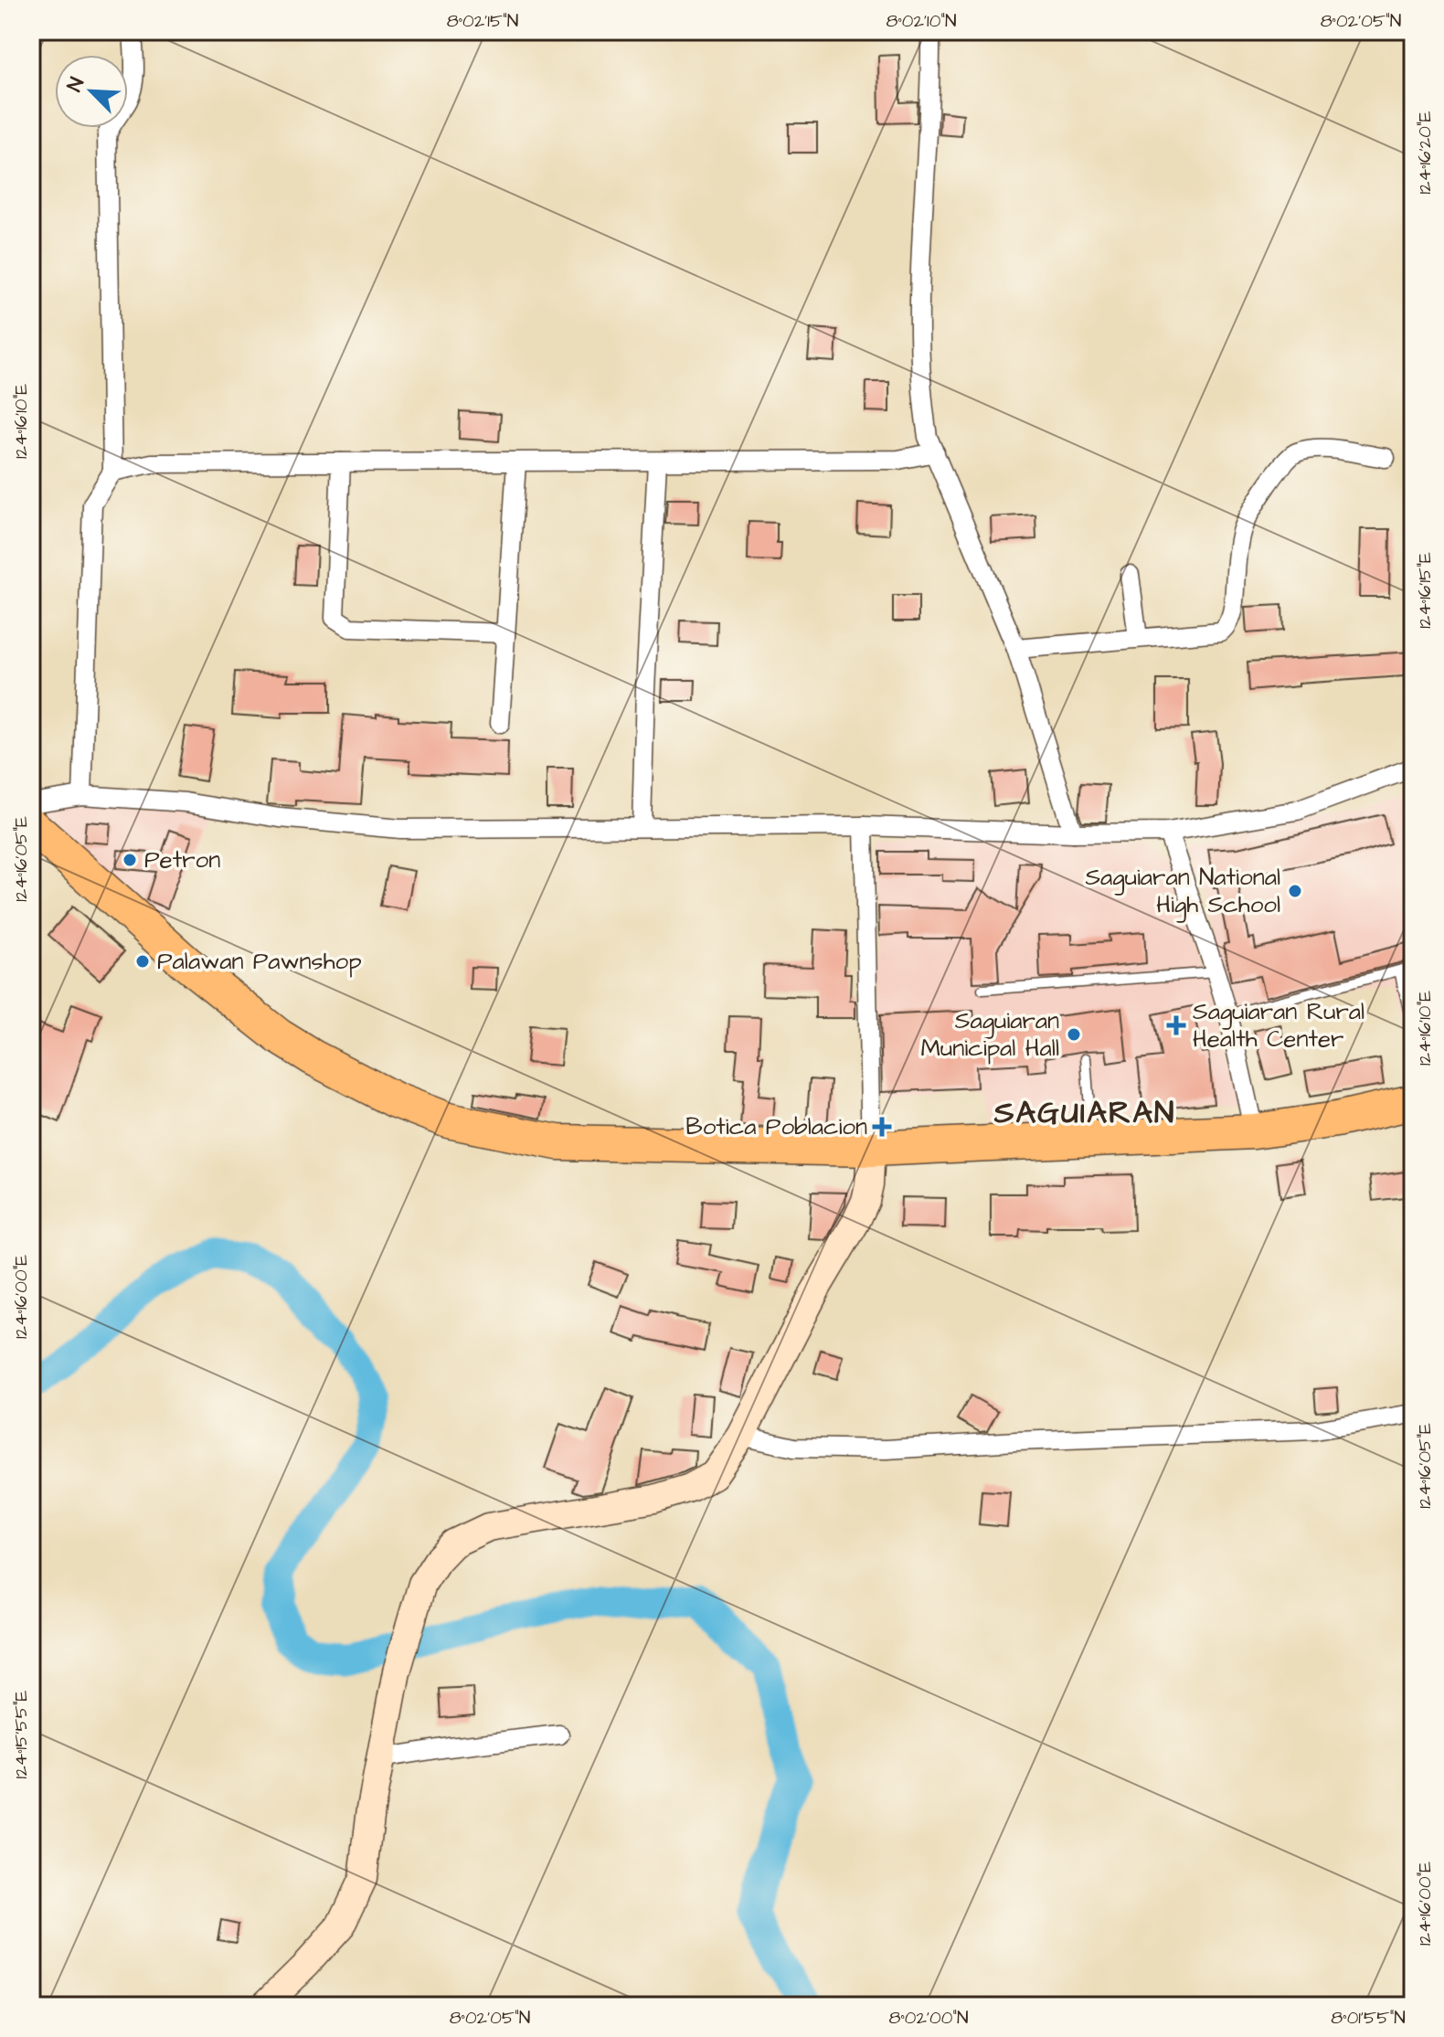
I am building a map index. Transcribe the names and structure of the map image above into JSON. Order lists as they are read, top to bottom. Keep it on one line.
{"districts":["SAGUIARAN"],"places":{"other":["Petron","Saguiaran National High School","Palawan Pawnshop","Saguiaran Municipal Hall"],"health":["Saguiaran Rural Health Center","Botica Poblacion"]},"north":"top left","coordinates":["8°02'15\"N","8°02'10\"N","8°02'05\"N","124°16'20\"E","124°16'10\"E","124°16'15\"E","124°16'05\"E","124°16'00\"E","124°15'55\"E","8°02'00\"N","8°01'55\"N"]}
